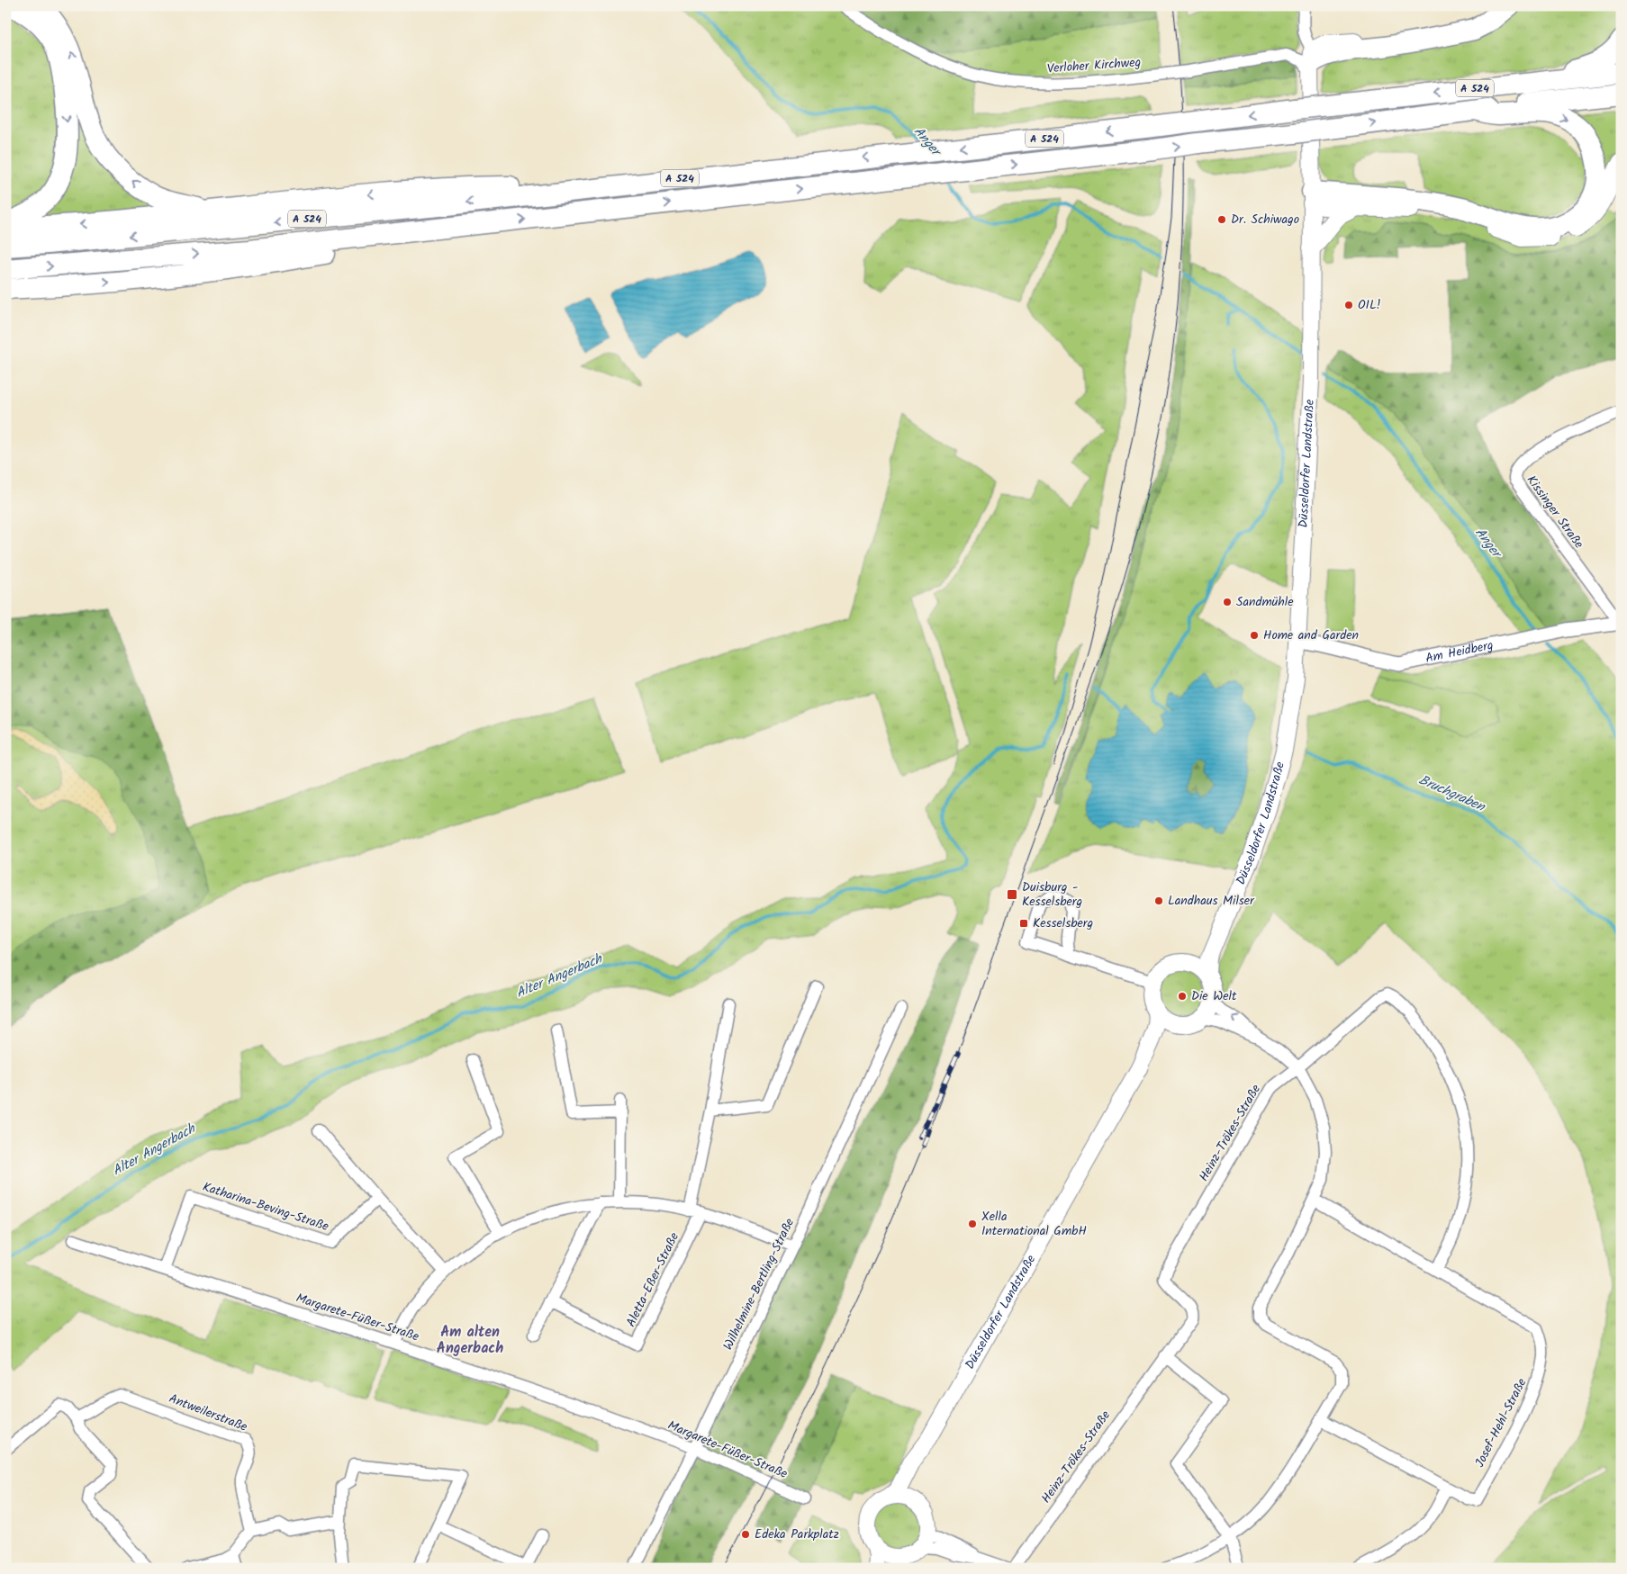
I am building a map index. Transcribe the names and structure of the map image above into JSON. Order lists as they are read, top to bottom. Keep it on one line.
{"streets":{"highway":["A 524"],"main road":["Düsseldorfer Landstraße"],"street":["Verloher Kirchweg","Kissinger Straße","Am Heidberg","Heinz-Trökes-Straße","Katharina-Beving-Straße","Aletta-Eßer-Straße","Wilhelmine-Bertling-Straße","Margarete-Füßer-Straße","Antweilerstraße","Josef-Hehl-Straße"]},"crossings":[["Verloher Kirchweg","Düsseldorfer Landstraße"],["Düsseldorfer Landstraße","Am Heidberg"],["Kissinger Straße","Am Heidberg"],["Heinz-Trökes-Straße","Josef-Hehl-Straße"],["Katharina-Beving-Straße","Margarete-Füßer-Straße"],["Wilhelmine-Bertling-Straße","Margarete-Füßer-Straße"]],"districts":["Am alten Angerbach"],"water":["Anger","Bruchgraben","Alter Angerbach"],"places":{"other":["Dr. Schiwago","OIL!","Sandmühle","Home and Garden","Landhaus Milser","Die Welt","Xella International GmbH","Edeka Parkplatz"],"transit":["Duisburg - Kesselsberg","Kesselsberg"]}}
